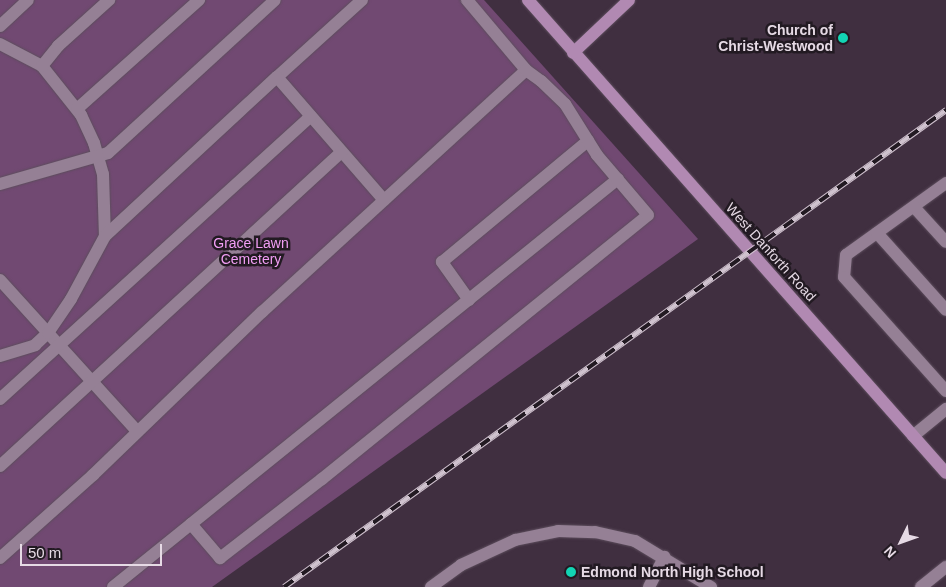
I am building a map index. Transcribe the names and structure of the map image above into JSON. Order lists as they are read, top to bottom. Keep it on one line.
{"streets":{"main road":["West Danforth Road"]},"parks":["Grace Lawn Cemetery"],"places":["Church of Christ-Westwood","Edmond North High School"],"scale_bar":"50 m","north":"bottom left"}
